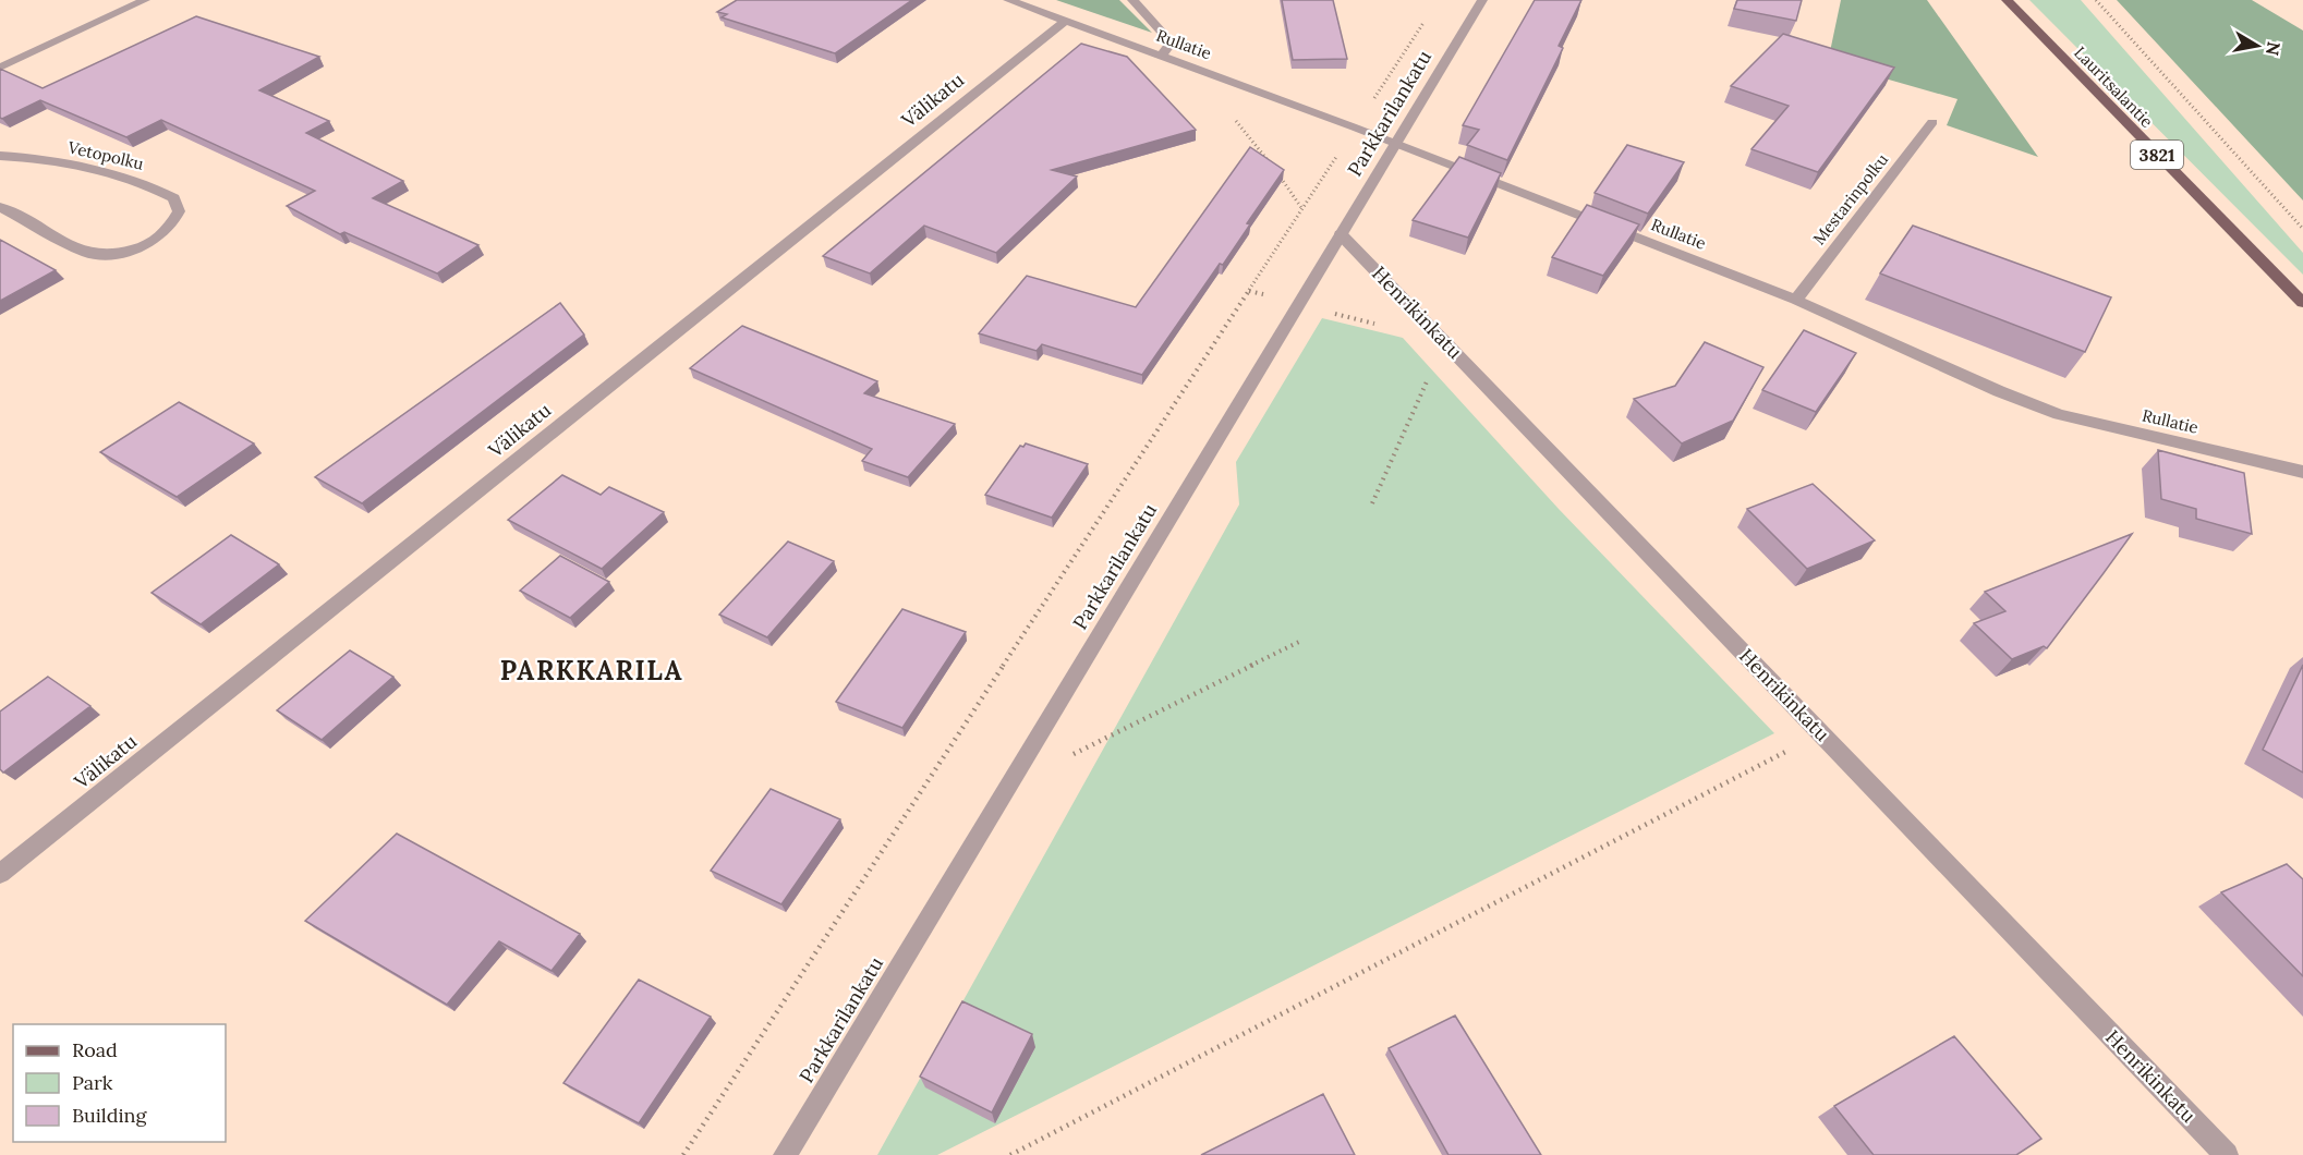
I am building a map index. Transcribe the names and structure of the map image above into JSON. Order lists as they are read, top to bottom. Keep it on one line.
{"streets":{"main road":["Lauritsalantie","3821"],"street":["Rullatie","Välikatu","Parkkarilankatu","Vetopolku","Mestarinpolku","Henrikinkatu"]},"crossings":[["Rullatie","Välikatu"],["Rullatie","Parkkarilankatu"],["Rullatie","Mestarinpolku"],["Parkkarilankatu","Henrikinkatu"]],"districts":["PARKKARILA"],"legend":["Road","Park","Building"],"north":"right"}
